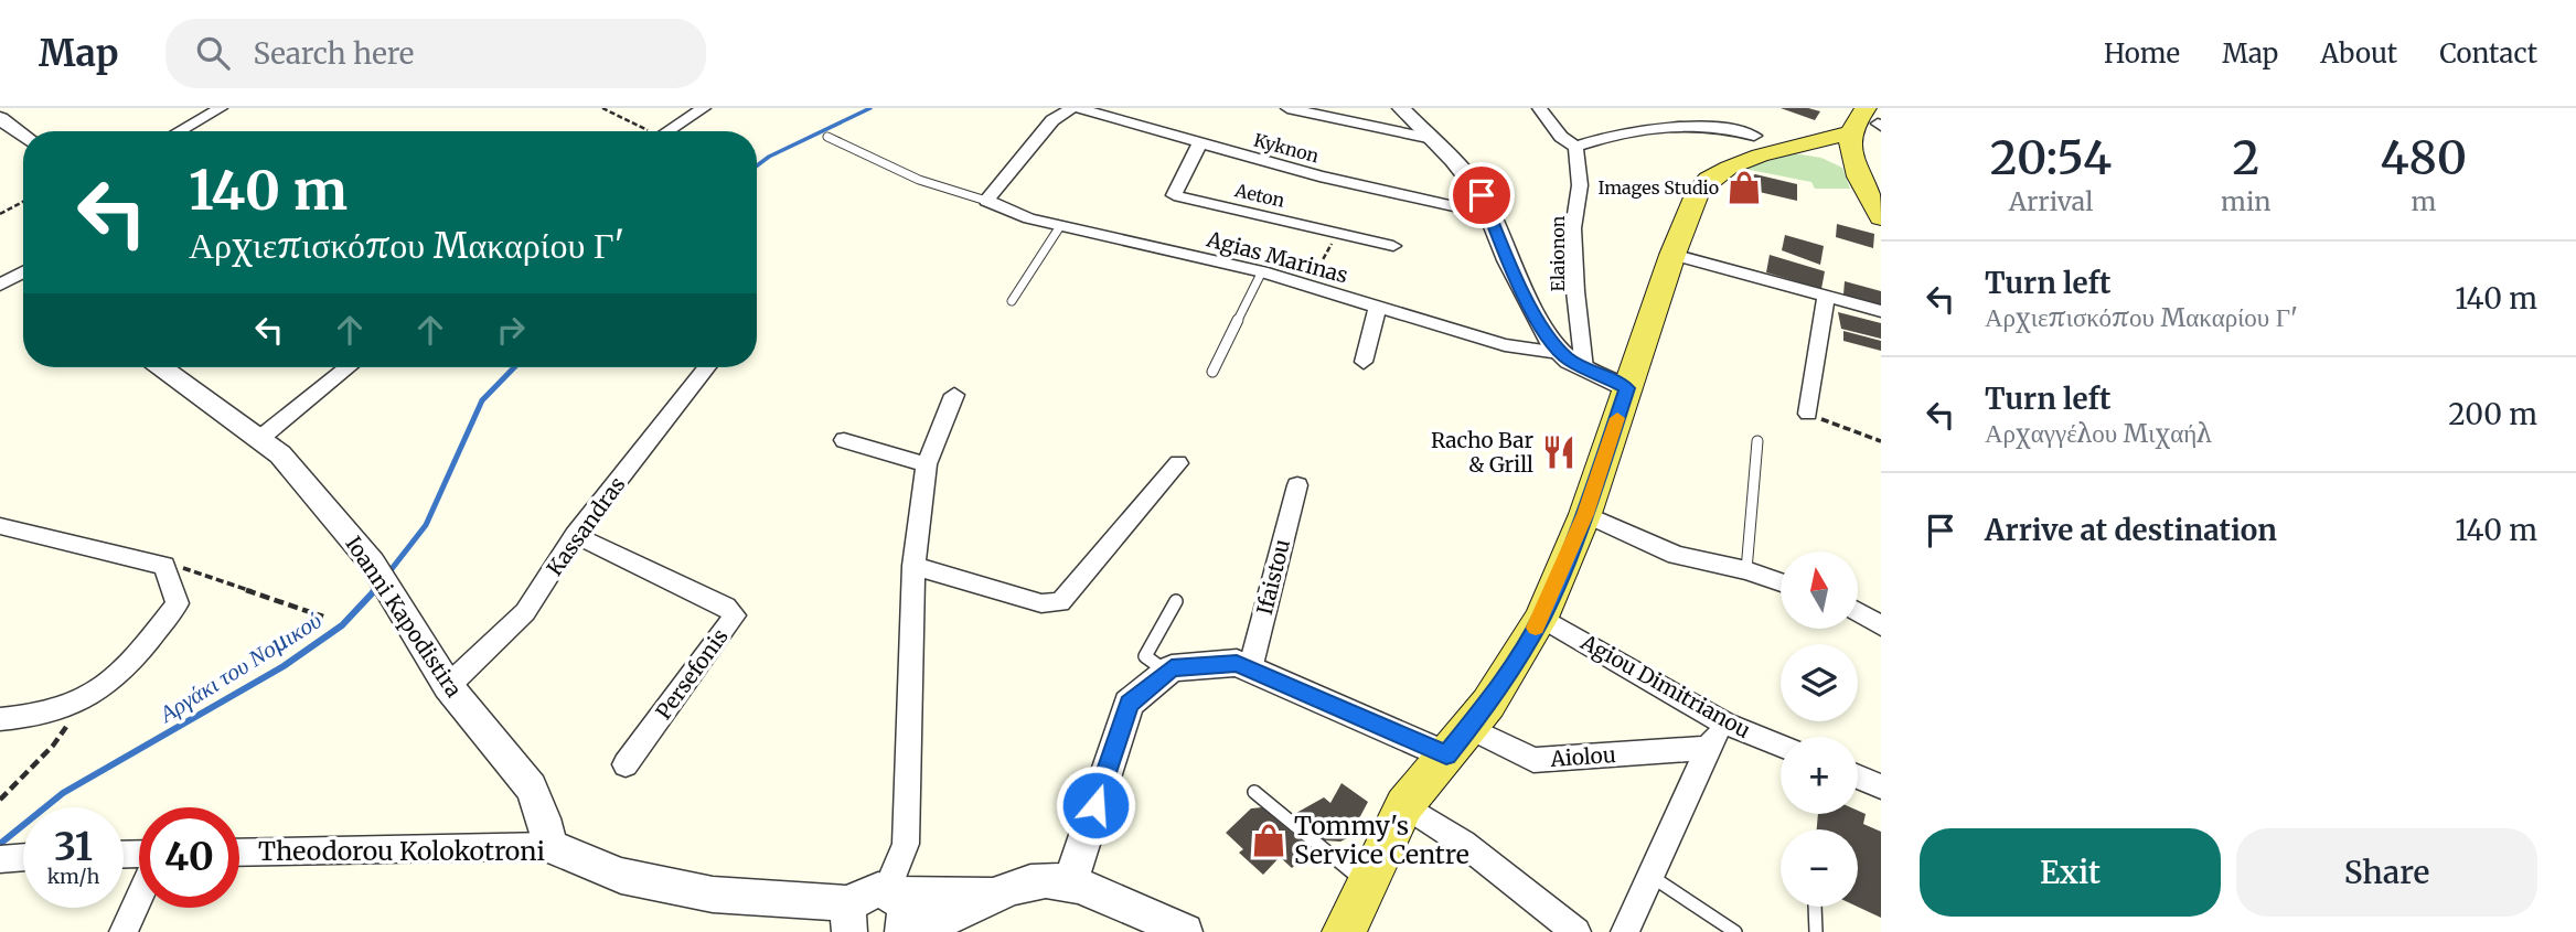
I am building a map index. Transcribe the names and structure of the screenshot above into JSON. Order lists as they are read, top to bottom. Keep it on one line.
{"streets":{"street":["Kyknon","Aeton","Elaionon","Agias Marinas","Kassandras","Ifaistou","Ioanni Kapodistira","Persefonis","Agiou Dimitrianou","Aiolou","Theodorou Kolokotroni"]},"crossings":[["Kyknon","Aeton"],["Kyknon","Agias Marinas"],["Kassandras","Ioanni Kapodistira"],["Kassandras","Persefonis"],["Ioanni Kapodistira","Theodorou Kolokotroni"]],"water":["Αργάκι του Νομικού"],"places":{"shop":["Images Studio","Tommy's Service Centre"],"restaurant":["Racho Bar & Grill"]},"north":"top","page":{"header":"Map","search":"Search here","nav":["Home","Map","About","Contact"],"eta":["20:54","Arrival","2","min","480","m"],"turn":["140 m","Αρχιεπισκόπου Μακαρίου Γ'"],"list":[{"name":"Turn left","note":"Αρχιεπισκόπου Μακαρίου Γ'","value":"140 m"},{"name":"Turn left","note":"Αρχαγγέλου Μιχαήλ","value":"200 m"},{"name":"Arrive at destination","value":"140 m"}],"map_buttons":["+","−"],"speed":"31 km/h","limit":"40","buttons":["Exit","Share"]}}
